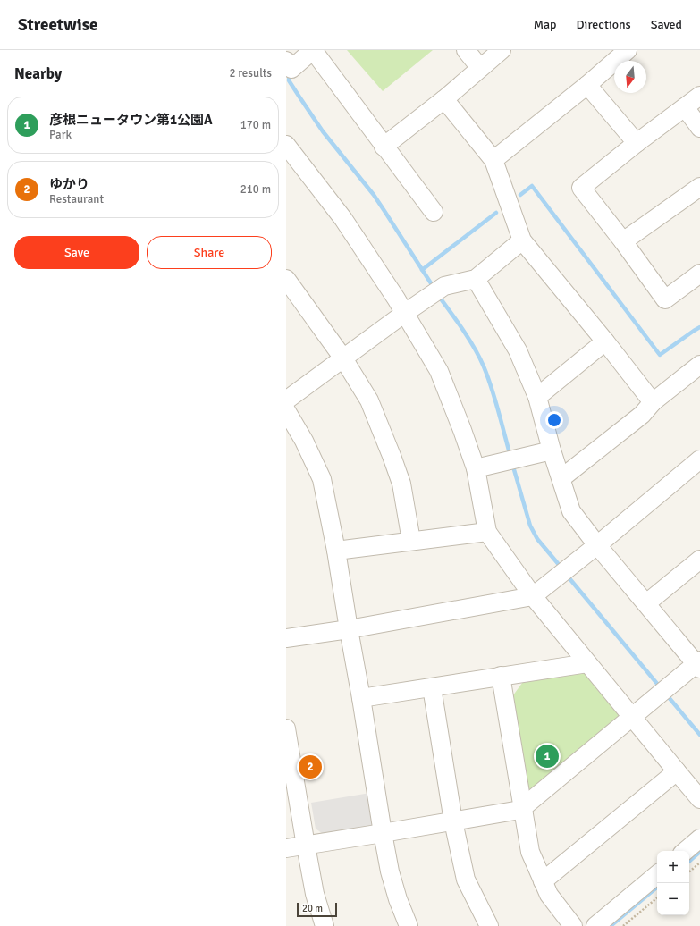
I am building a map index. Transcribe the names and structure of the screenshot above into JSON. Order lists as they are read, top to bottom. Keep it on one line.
{"scale_bar":"20 m","north":"bottom","page":{"header":"Streetwise","nav":["Map","Directions","Saved"],"heading":["Nearby","2 results"],"list":[{"mark":"1","name":"彦根ニュータウン第1公園A","note":"Park","value":"170 m"},{"mark":"2","name":"ゆかり","note":"Restaurant","value":"210 m"}],"buttons":["Save","Share"],"pins":["1","2"],"map_buttons":["+","−"],"scale":"20 m"}}
